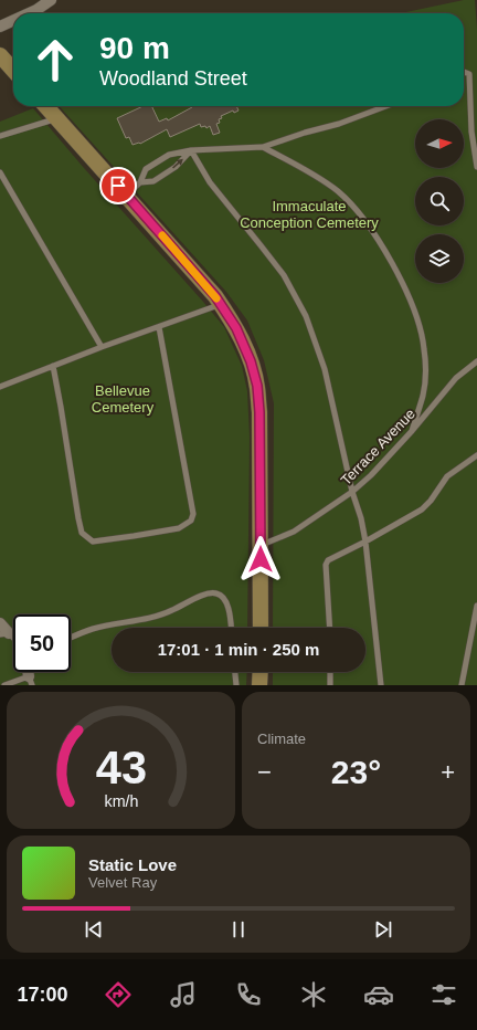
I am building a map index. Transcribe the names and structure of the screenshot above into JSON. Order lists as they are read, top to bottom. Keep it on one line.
{"streets":{"lane":["Terrace Avenue"]},"parks":["Immaculate Conception Cemetery","Bellevue Cemetery"],"north":"right","page":{"turn":["90 m","Woodland Street"],"limit":"50","trip":"17:01 · 1 min · 250 m","tile":"Climate","heat":["−","23°","+"],"song":["Static Love","Velvet Ray"],"tabs":"17:00","gauge":["43","km/h"]}}
